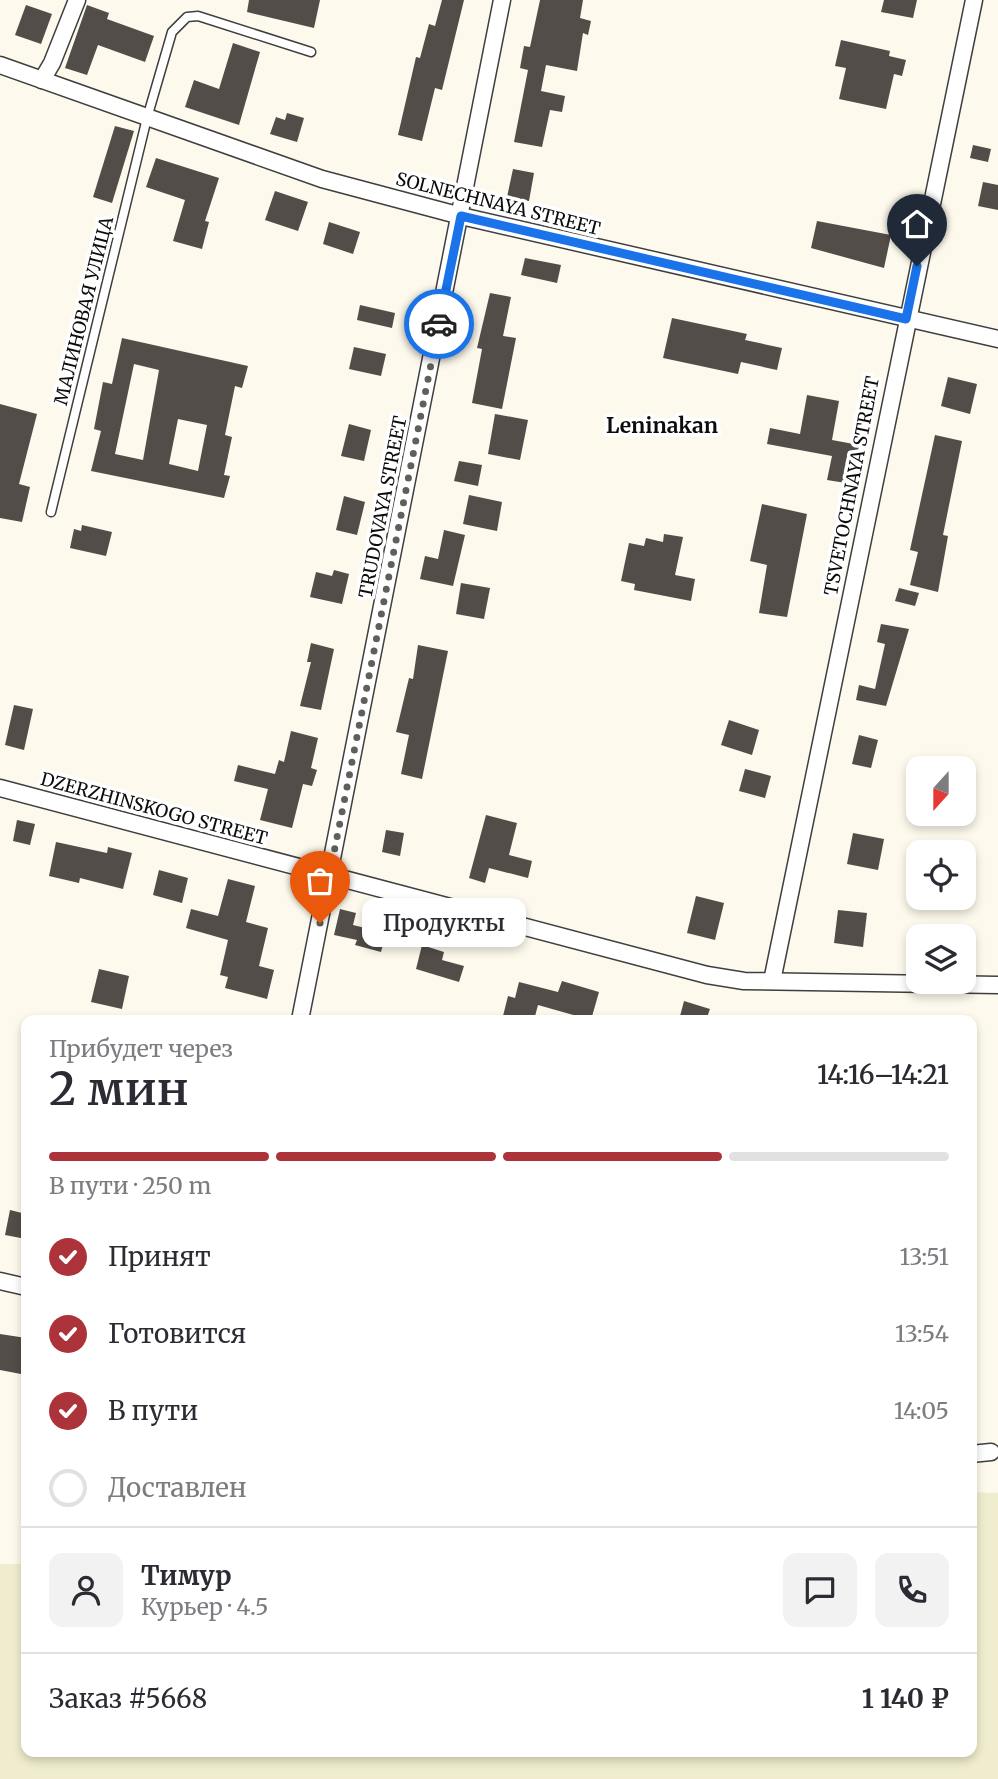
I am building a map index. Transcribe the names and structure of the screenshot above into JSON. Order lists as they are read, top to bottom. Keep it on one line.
{"streets":{"street":["SOLNECHNAYA STREET","TSVETOCHNAYA STREET","TRUDOVAYA STREET","DZERZHINSKOGO STREET"],"lane":["МАЛИНОВАЯ УЛИЦА"]},"crossings":[["SOLNECHNAYA STREET","МАЛИНОВАЯ УЛИЦА"],["SOLNECHNAYA STREET","TSVETOCHNAYA STREET"],["SOLNECHNAYA STREET","TRUDOVAYA STREET"],["TSVETOCHNAYA STREET","DZERZHINSKOGO STREET"],["TRUDOVAYA STREET","DZERZHINSKOGO STREET"]],"districts":["Leninakan"],"places":["Продукты"],"north":"bottom","page":{"bubble":"Продукты","heading":["2 мин","Прибудет через","14:16–14:21"],"panel":["Тимур","Курьер · 4.5","Заказ #5668","1 140 ₽"],"bar":"В пути · 250 m","list":[["Принят","13:51"],["Готовится","13:54"],["В пути","14:05"],"Доставлен"]}}
